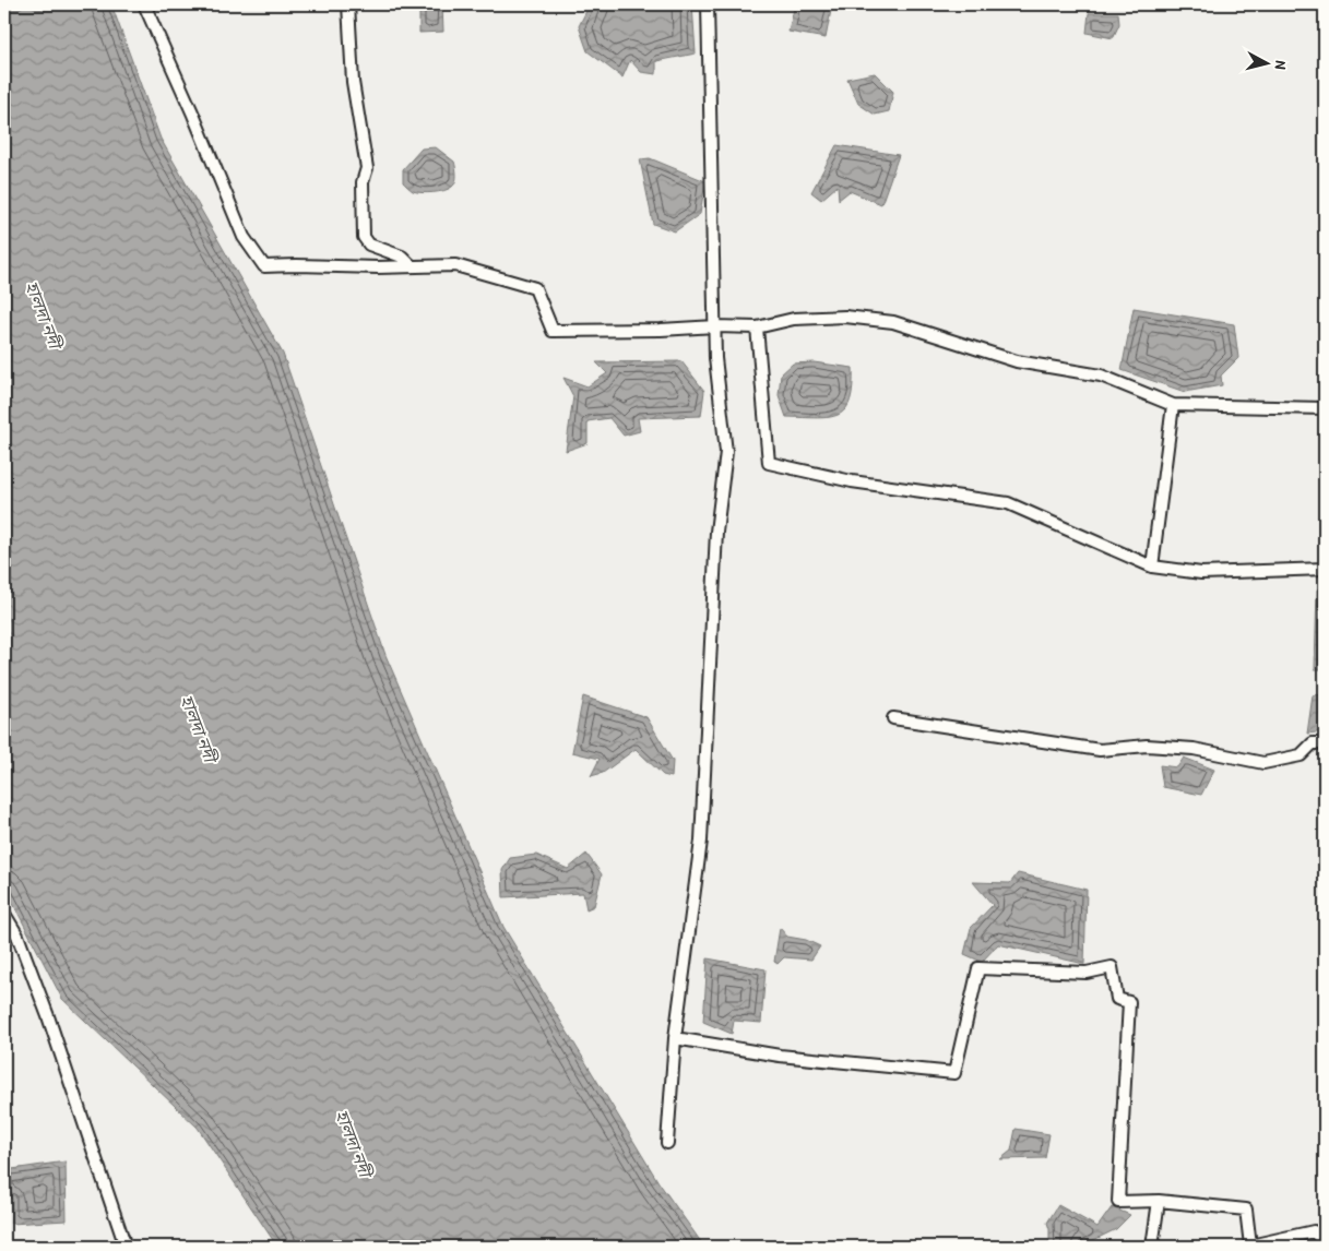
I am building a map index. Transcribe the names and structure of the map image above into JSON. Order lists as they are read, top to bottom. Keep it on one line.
{"water":["হালদা নদী"],"north":"right"}
